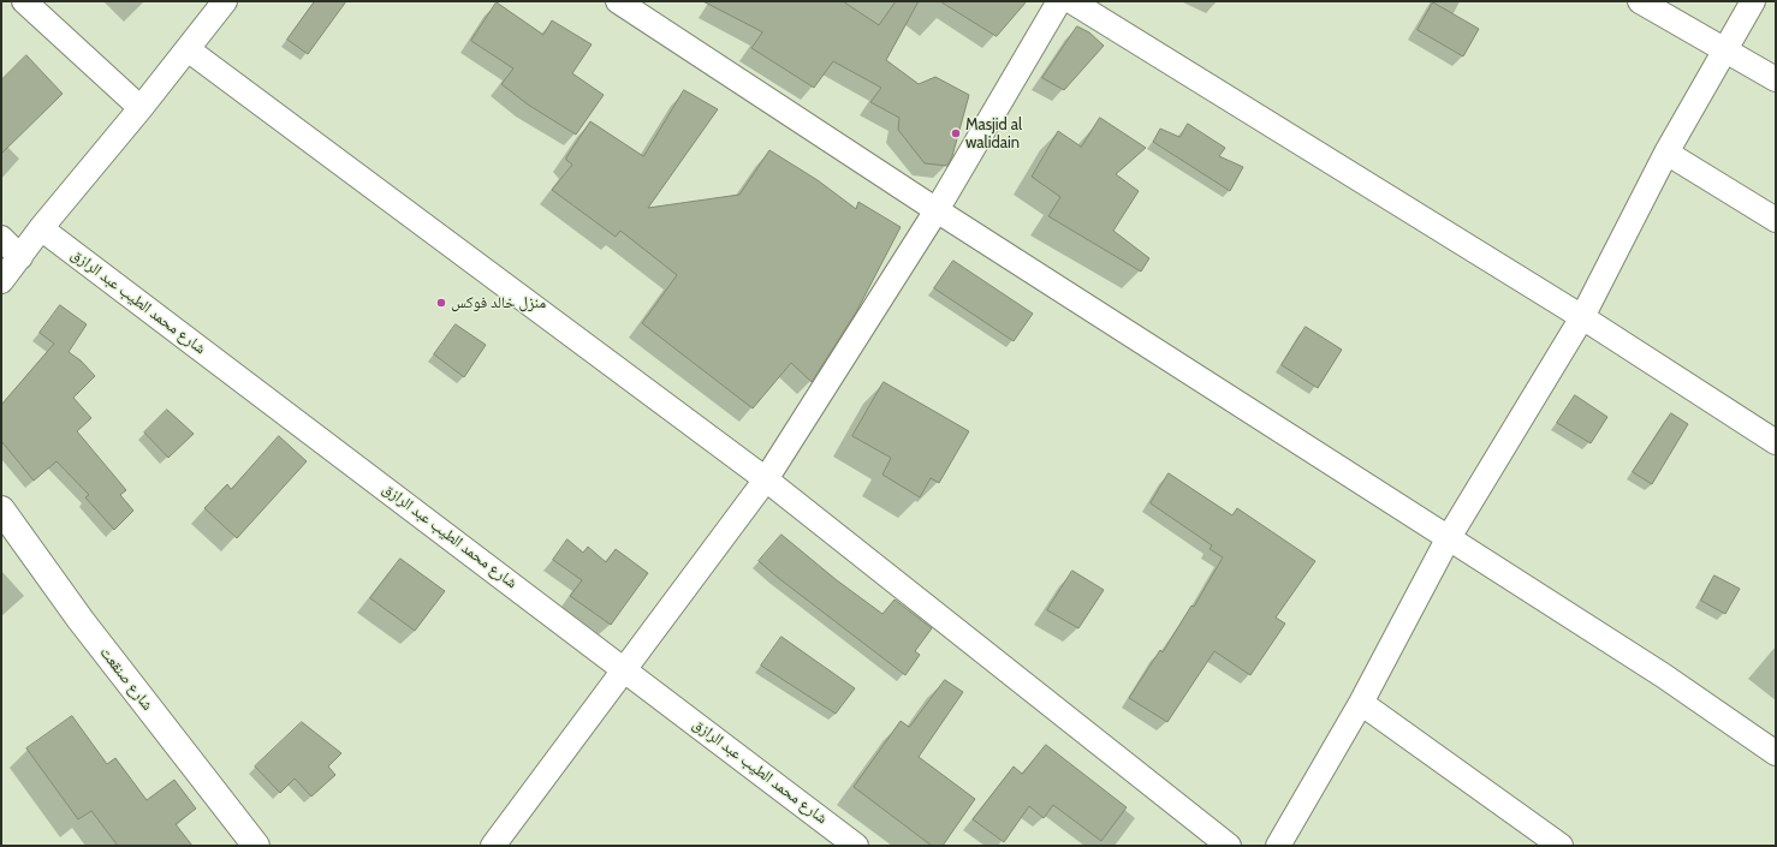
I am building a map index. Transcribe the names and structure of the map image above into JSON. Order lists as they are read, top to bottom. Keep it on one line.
{"streets":{"street":["شارع محمد الطيب عبد الرازق","شارع صنقعت"]},"places":["Masjid al walidain","منزل خالد فوكس"]}
